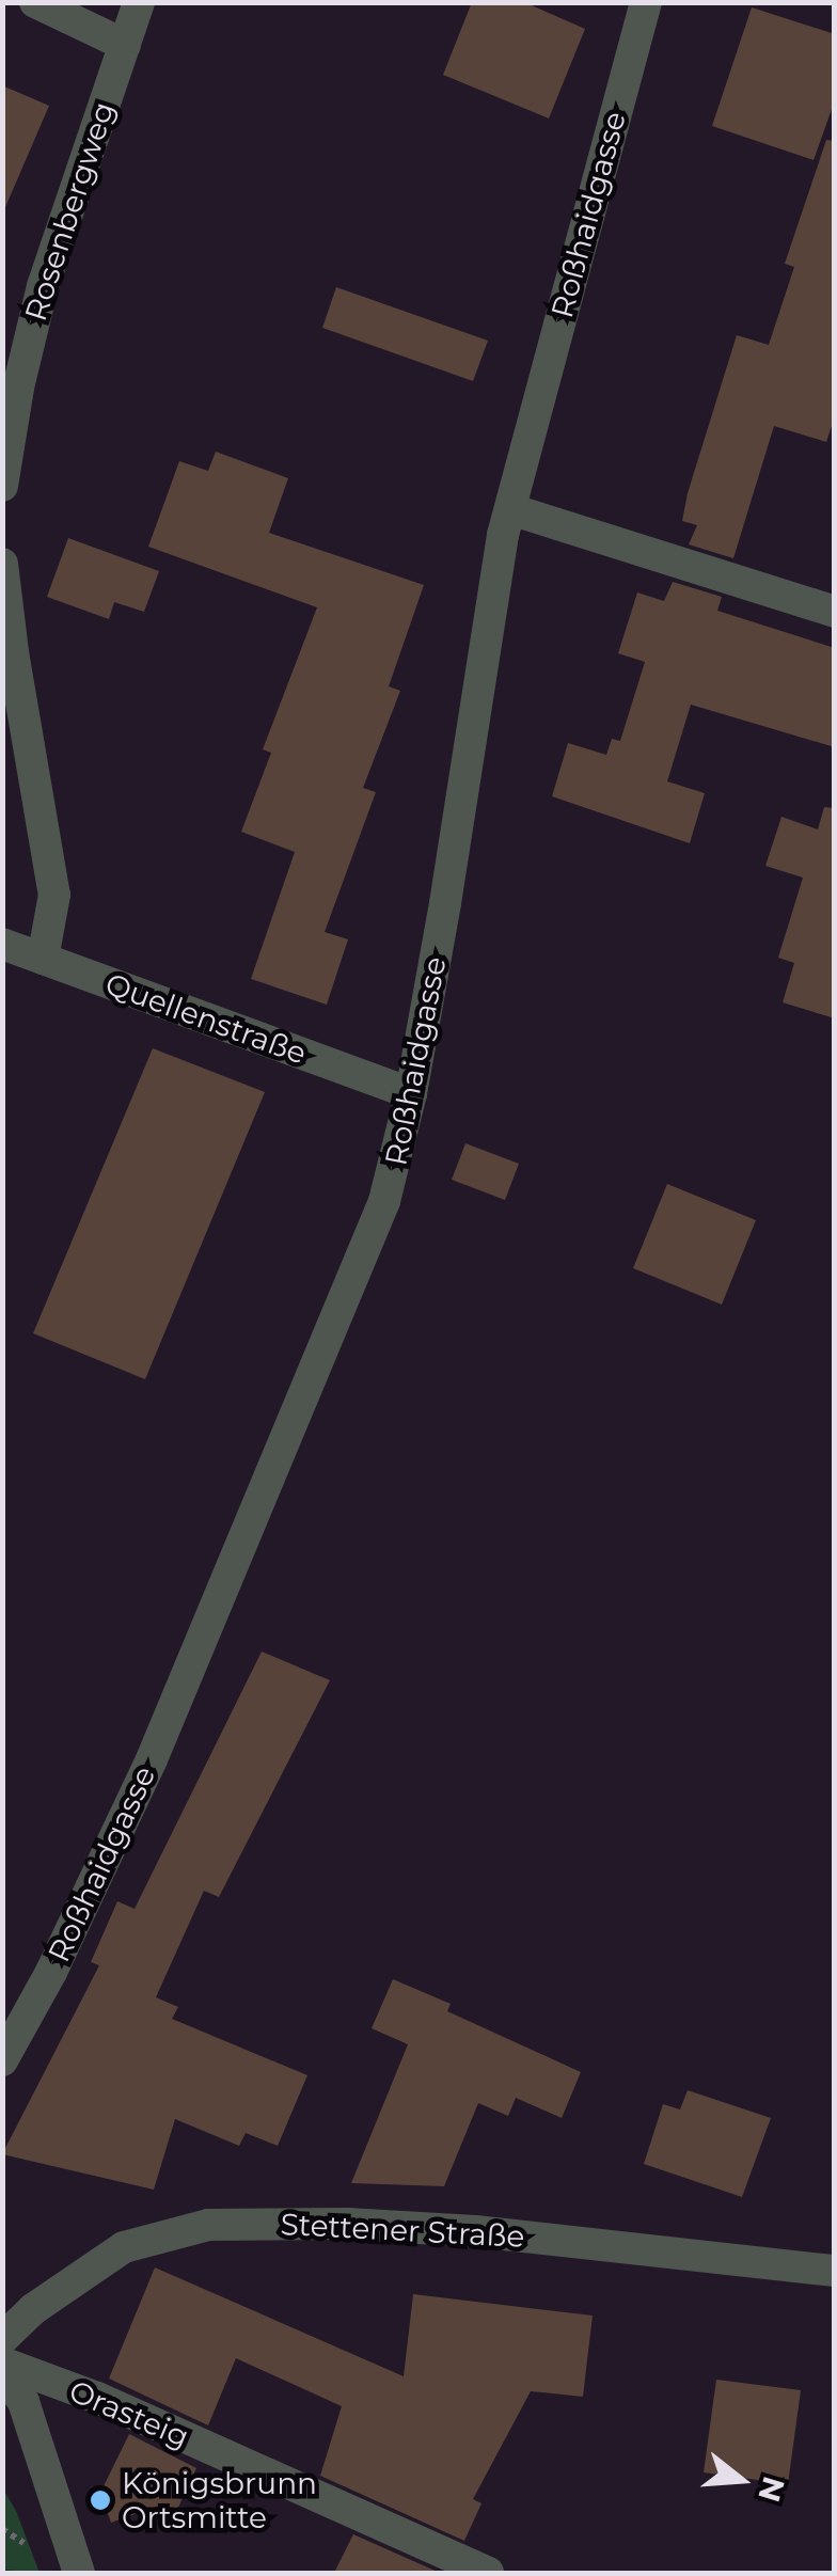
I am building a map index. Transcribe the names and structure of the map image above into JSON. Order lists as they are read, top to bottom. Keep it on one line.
{"streets":{"street":["Rosenbergweg","Roßhaidgasse","Quellenstraße","Stettener Straße","Orasteig"]},"crossings":[["Roßhaidgasse","Quellenstraße"]],"places":["Königsbrunn Ortsmitte"],"north":"right"}
